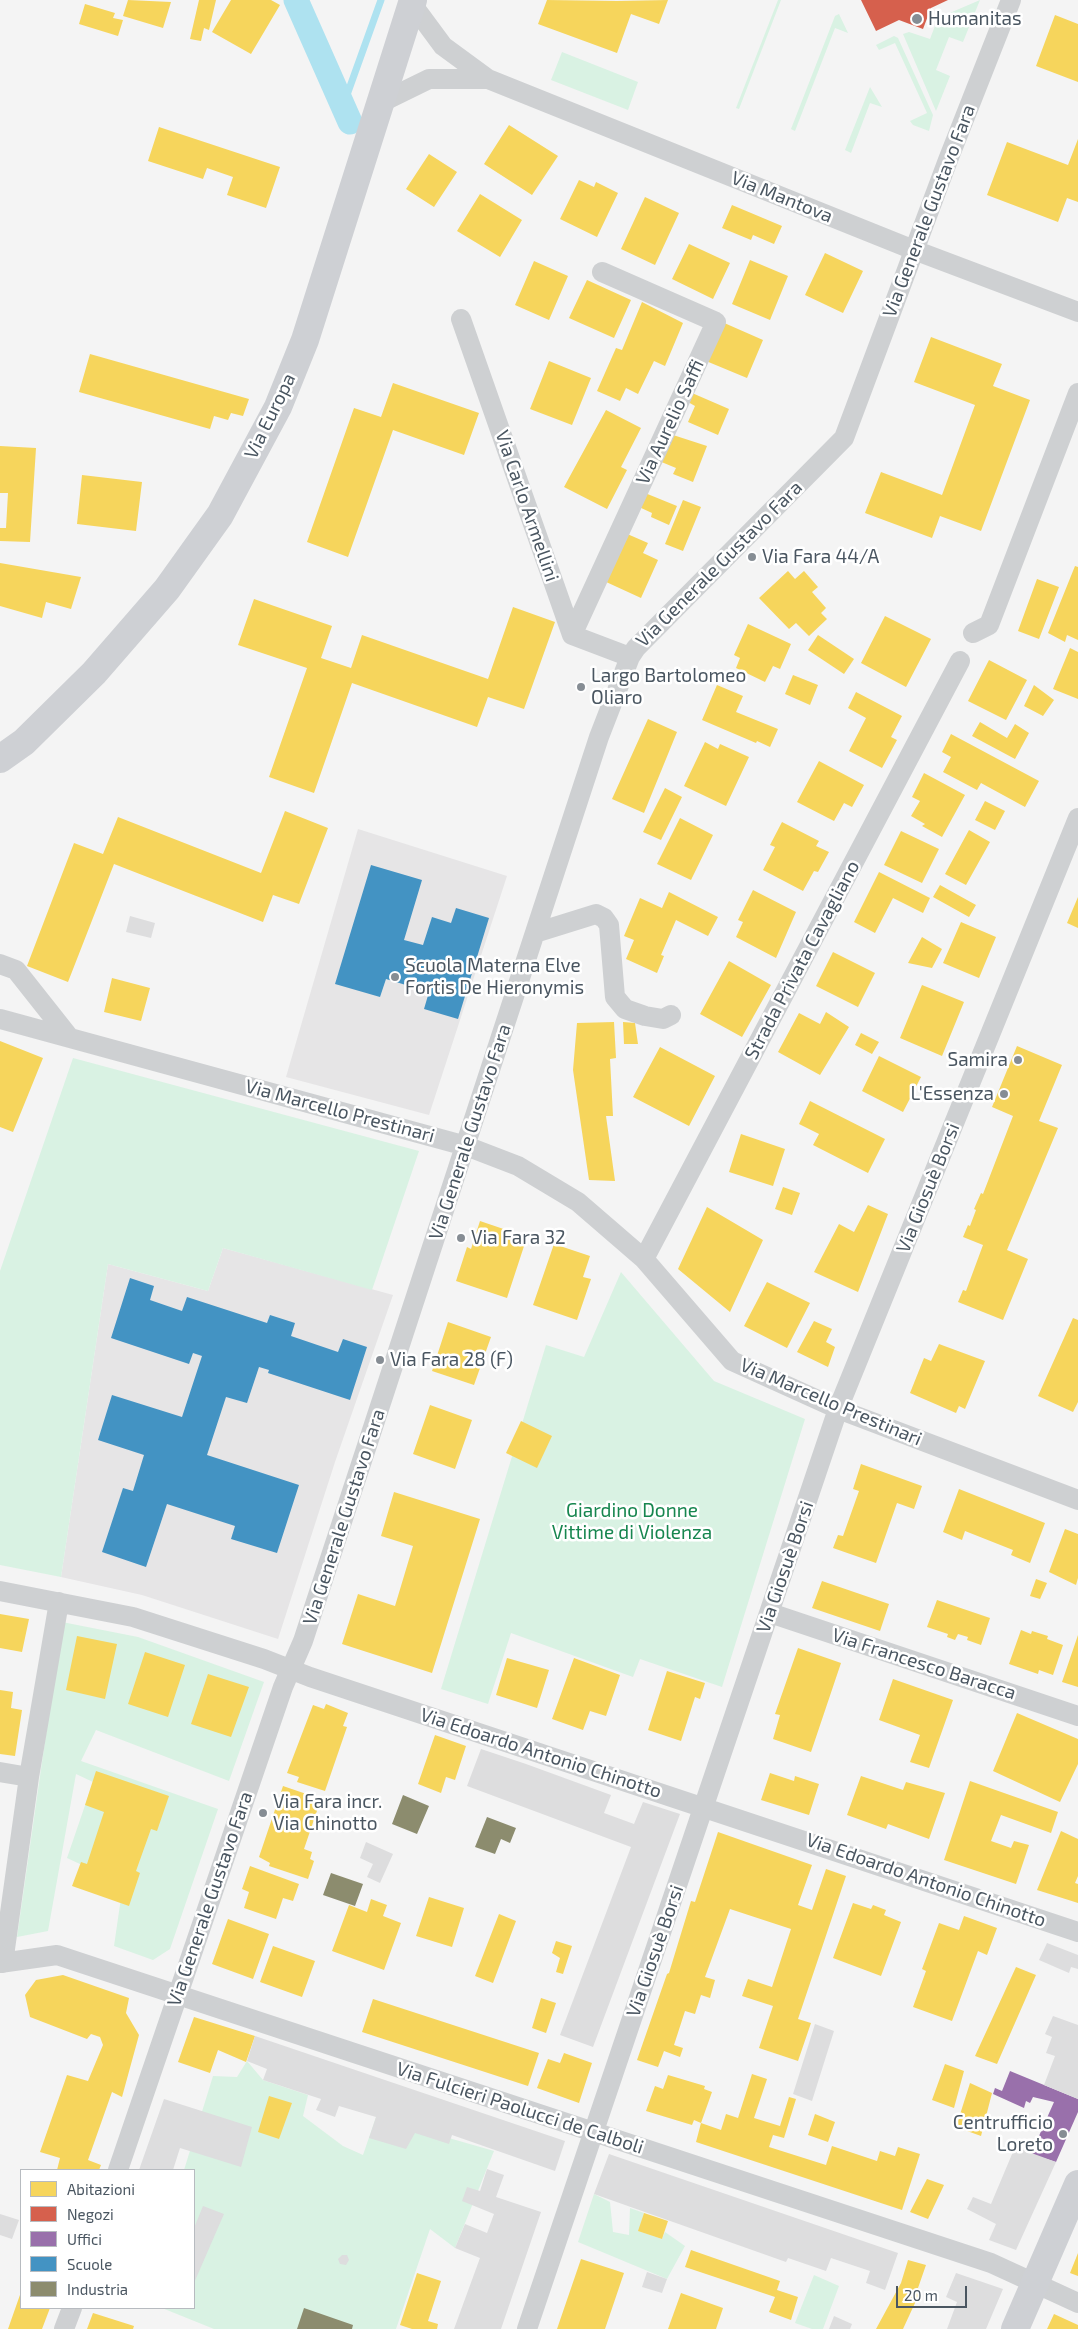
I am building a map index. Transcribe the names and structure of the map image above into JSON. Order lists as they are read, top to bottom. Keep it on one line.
{"streets":{"main road":["Via Europa"],"street":["Via Mantova","Via Generale Gustavo Fara","Via Aurelio Saffi","Via Carlo Armellini","Strada Privata Cavagliano","Via Marcello Prestinari","Via Giosuè Borsi","Via Francesco Baracca","Via Edoardo Antonio Chinotto","Via Fulcieri Paolucci de Calboli"]},"crossings":[["Via Mantova","Via Generale Gustavo Fara"],["Via Mantova","Via Europa"],["Via Generale Gustavo Fara","Via Marcello Prestinari"],["Via Generale Gustavo Fara","Via Edoardo Antonio Chinotto"],["Via Generale Gustavo Fara","Via Fulcieri Paolucci de Calboli"],["Via Aurelio Saffi","Via Carlo Armellini"],["Strada Privata Cavagliano","Via Marcello Prestinari"],["Via Marcello Prestinari","Via Giosuè Borsi"],["Via Giosuè Borsi","Via Francesco Baracca"],["Via Giosuè Borsi","Via Edoardo Antonio Chinotto"],["Via Giosuè Borsi","Via Fulcieri Paolucci de Calboli"]],"parks":["Giardino Donne Vittime di Violenza"],"places":["Humanitas","Via Fara 44/A","Largo Bartolomeo Oliaro","Scuola Materna Elve Fortis De Hieronymis","Samira","L'Essenza","Via Fara 32","Via Fara 28 (F)","Via Fara incr. Via Chinotto","Centrufficio Loreto"],"legend":["Abitazioni","Negozi","Uffici","Scuole","Industria"],"scale_bar":"20 m"}
